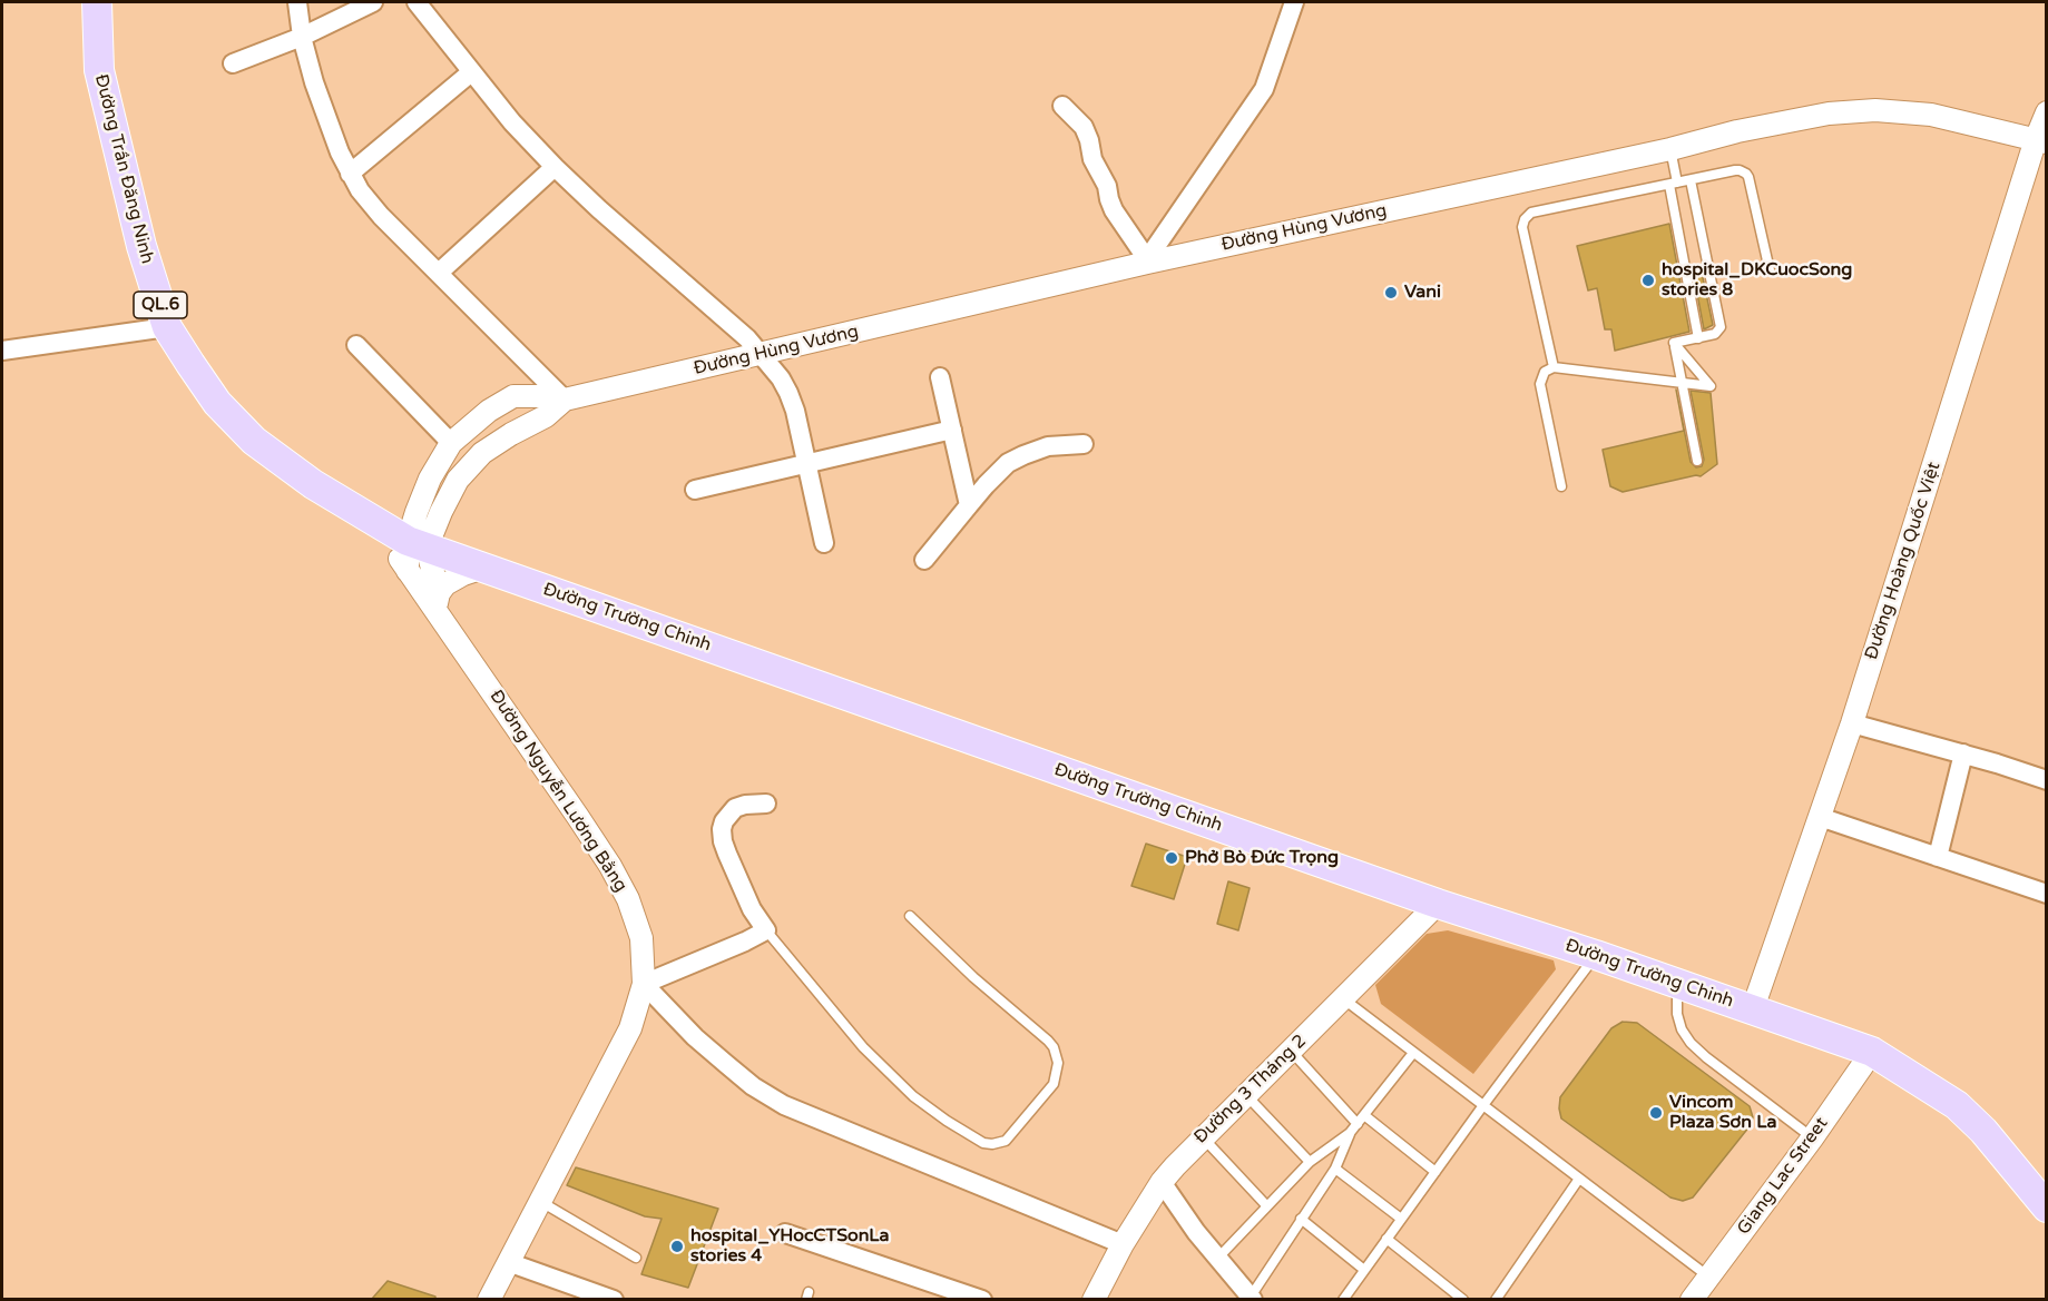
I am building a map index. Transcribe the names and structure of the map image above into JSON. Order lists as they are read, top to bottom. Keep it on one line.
{"streets":{"main road":["Đường Trần Đăng Ninh","QL.6","Đường Trường Chinh"],"street":["Đường Hùng Vương","Đường Hoàng Quốc Việt","Đường Nguyễn Lương Bằng","Đường 3 Tháng 2","Giang Lac Street"]},"crossings":[["Đường Trần Đăng Ninh","Đường Trường Chinh"],["Đường Trần Đăng Ninh","Đường Nguyễn Lương Bằng"],["Đường Hùng Vương","Đường Hoàng Quốc Việt"],["Đường Hùng Vương","Đường Trường Chinh"],["Đường Hoàng Quốc Việt","Đường Trường Chinh"],["Đường Trường Chinh","Đường Nguyễn Lương Bằng"],["Đường Trường Chinh","Đường 3 Tháng 2"],["Đường Trường Chinh","Giang Lac Street"]],"places":["hospital_DKCuocSong stories 8","Vani","Phở Bò Đức Trọng","Vincom Plaza Sơn La","hospital_YHocCTSonLa stories 4"]}
